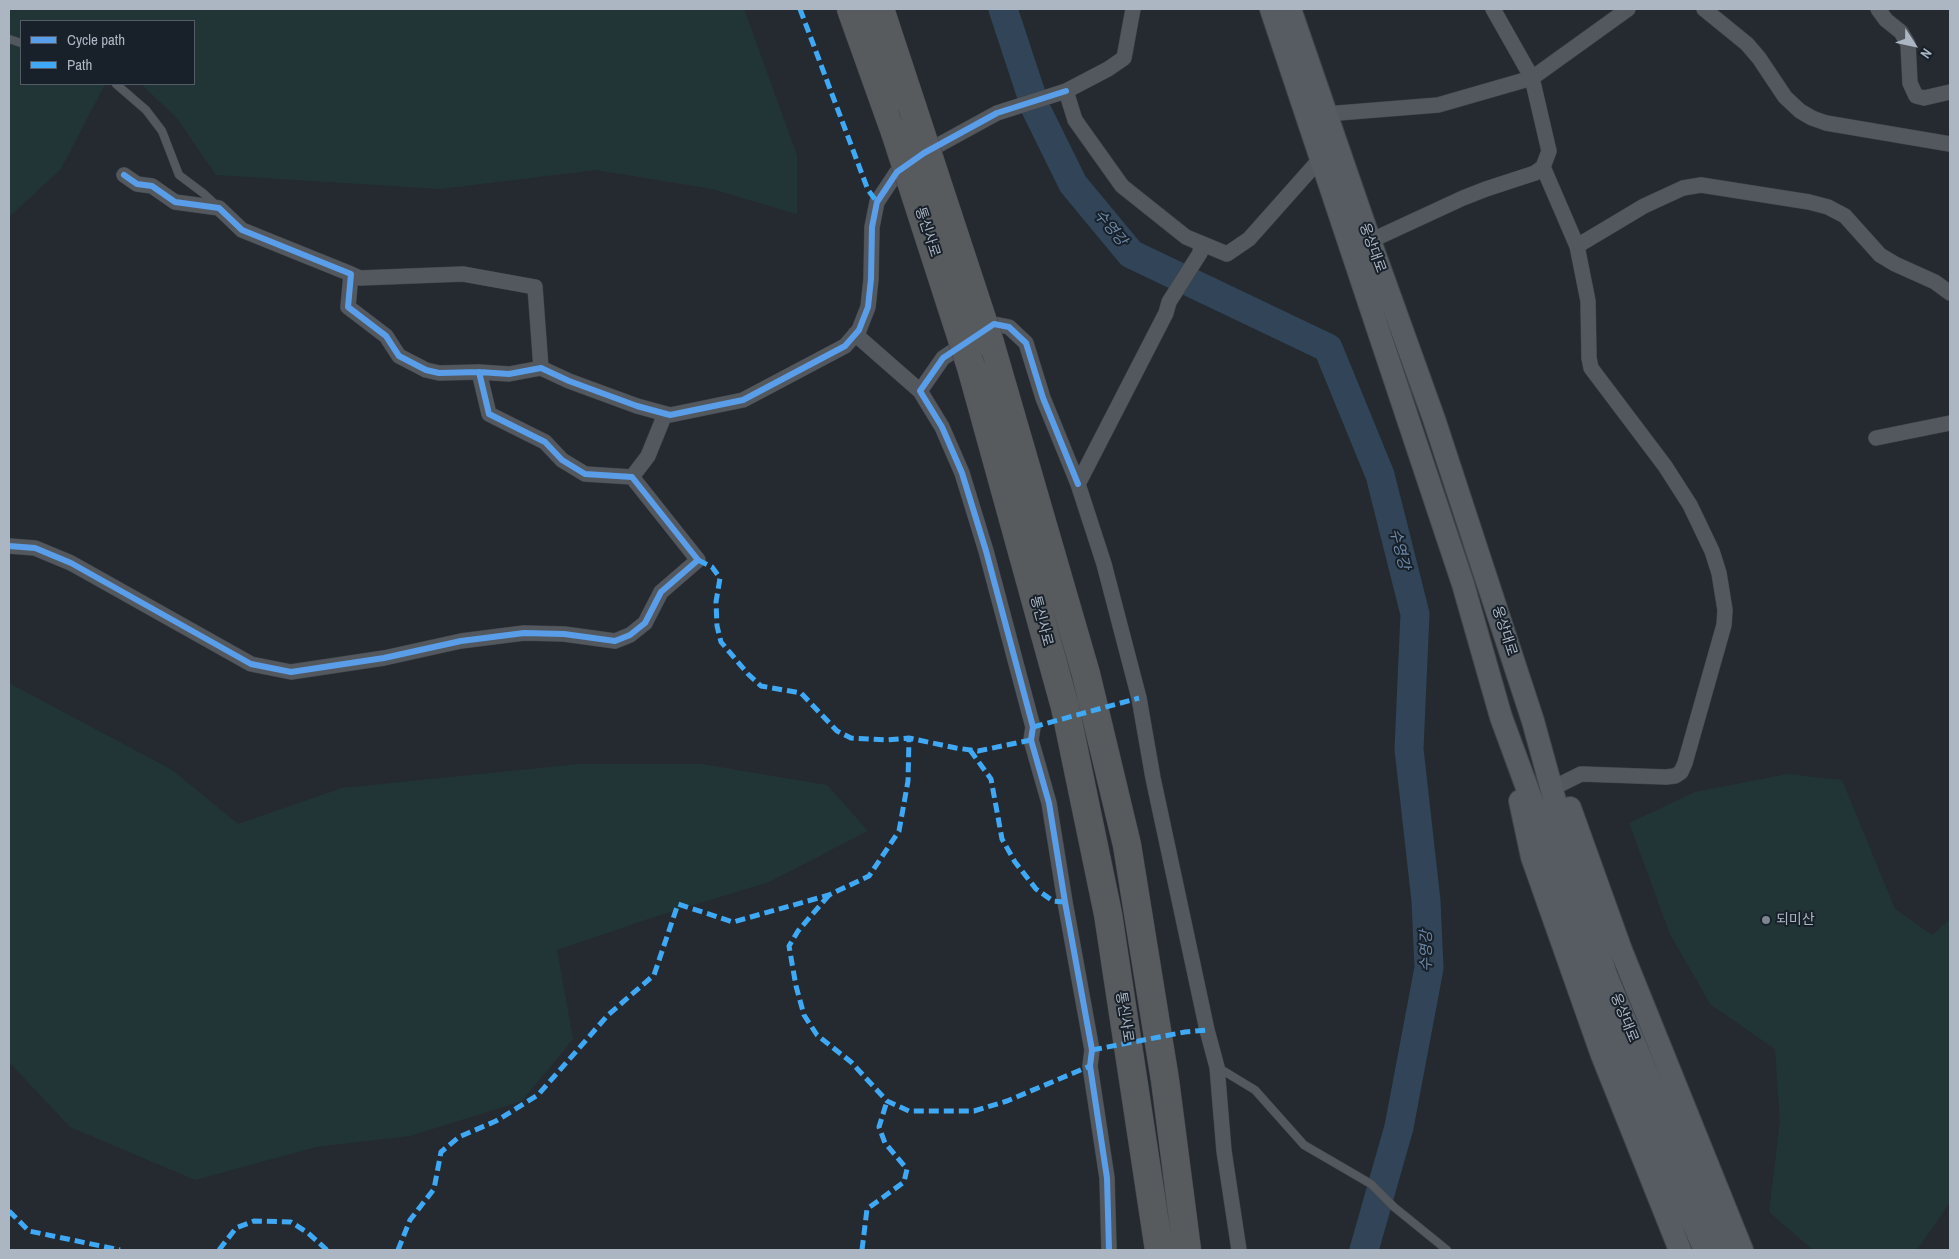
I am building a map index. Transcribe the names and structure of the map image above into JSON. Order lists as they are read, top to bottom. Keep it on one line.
{"streets":{"highway":["통신사로"],"main road":["웅상대로"]},"water":["수영강"],"places":["되미산"],"legend":["Cycle path","Path"],"north":"bottom right"}
